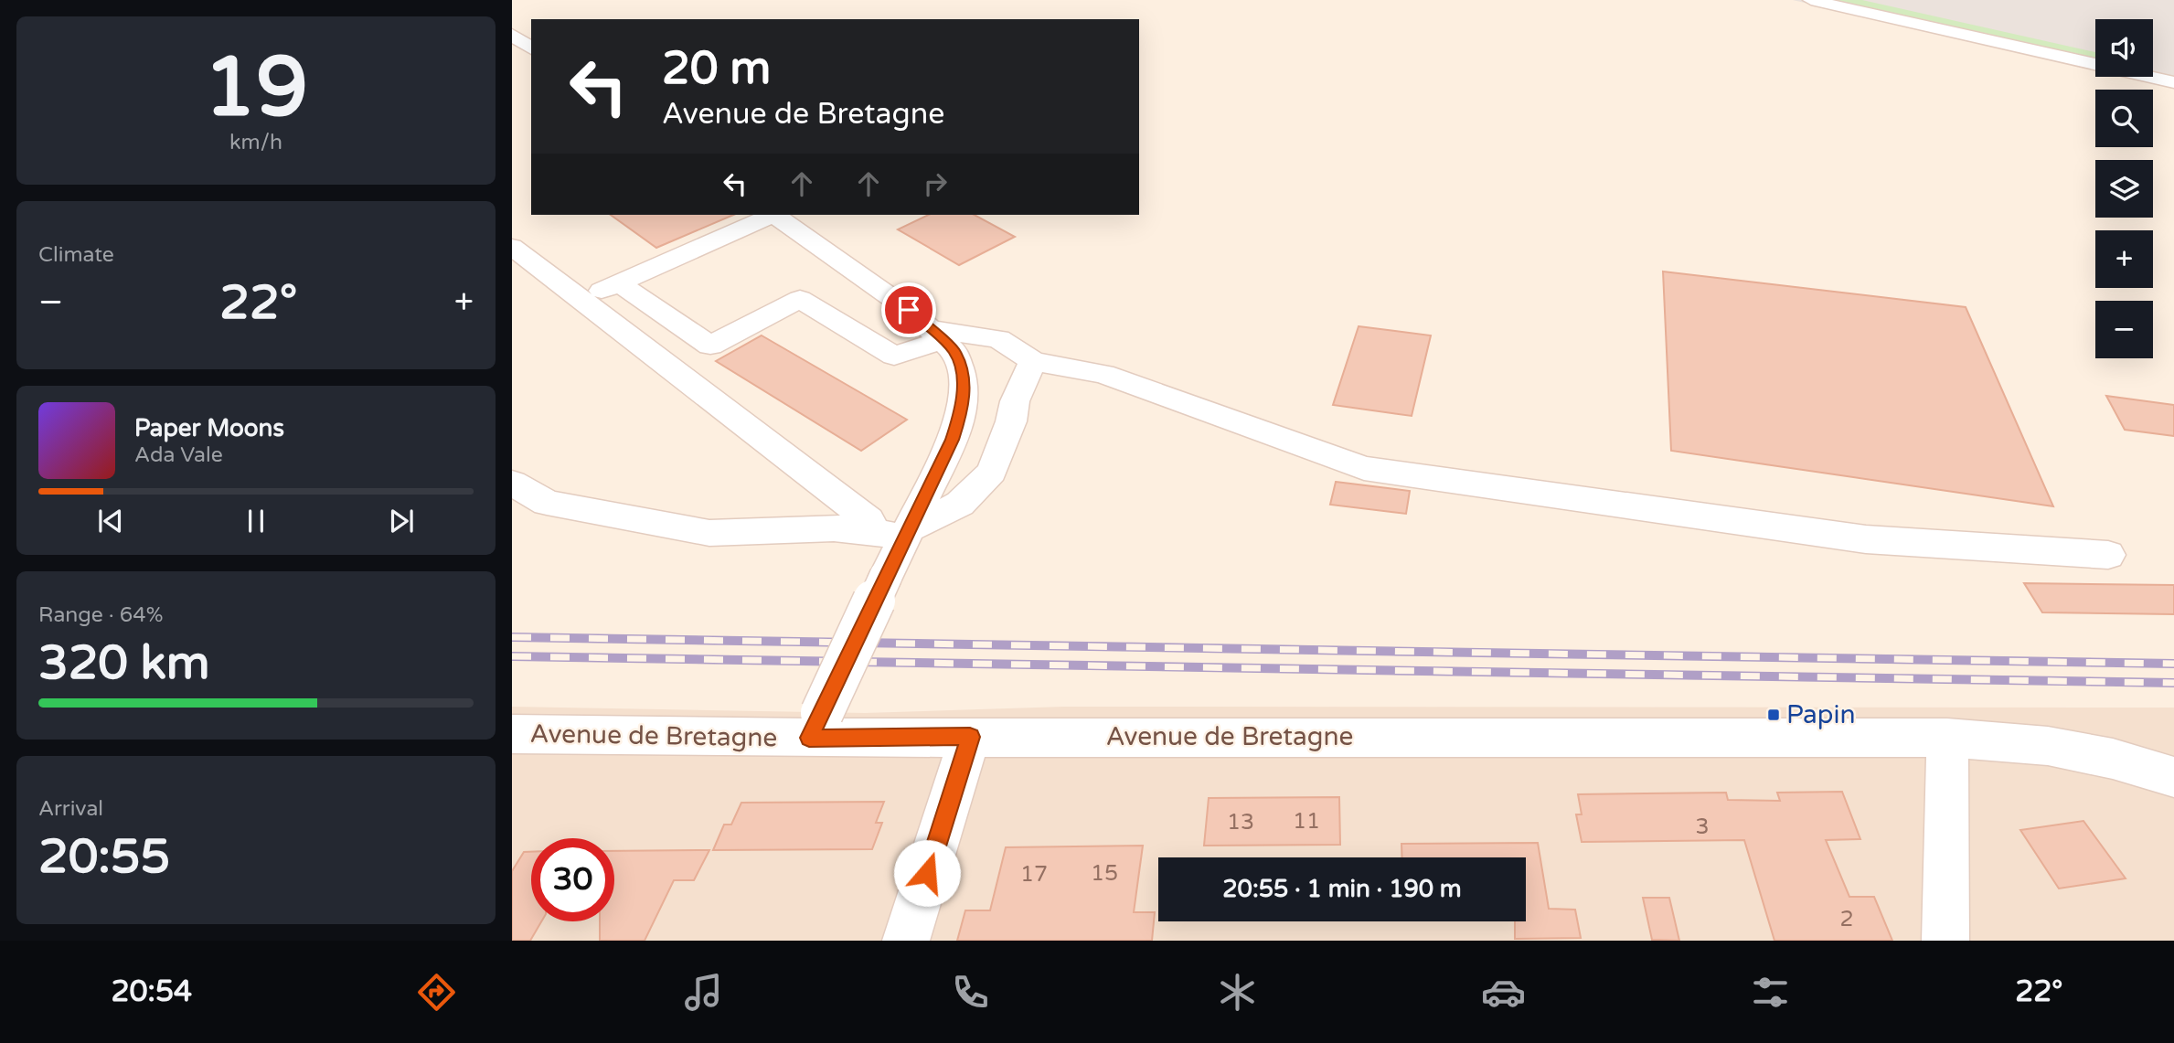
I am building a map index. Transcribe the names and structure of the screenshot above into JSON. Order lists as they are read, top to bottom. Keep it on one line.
{"streets":{"street":["Avenue de Bretagne"]},"places":{"transit":["Papin"]},"house_numbers":["11","13","3","15","17","2"],"page":{"tile":[["19","km/h"],"Climate",["Range · 64%","320 km"],["Arrival","20:55"]],"map_buttons":["+","−"],"turn":["20 m","Avenue de Bretagne"],"heat":["−","22°","+"],"song":["Paper Moons","Ada Vale"],"limit":"30","trip":"20:55 · 1 min · 190 m","tabs":["20:54","22°"]}}
